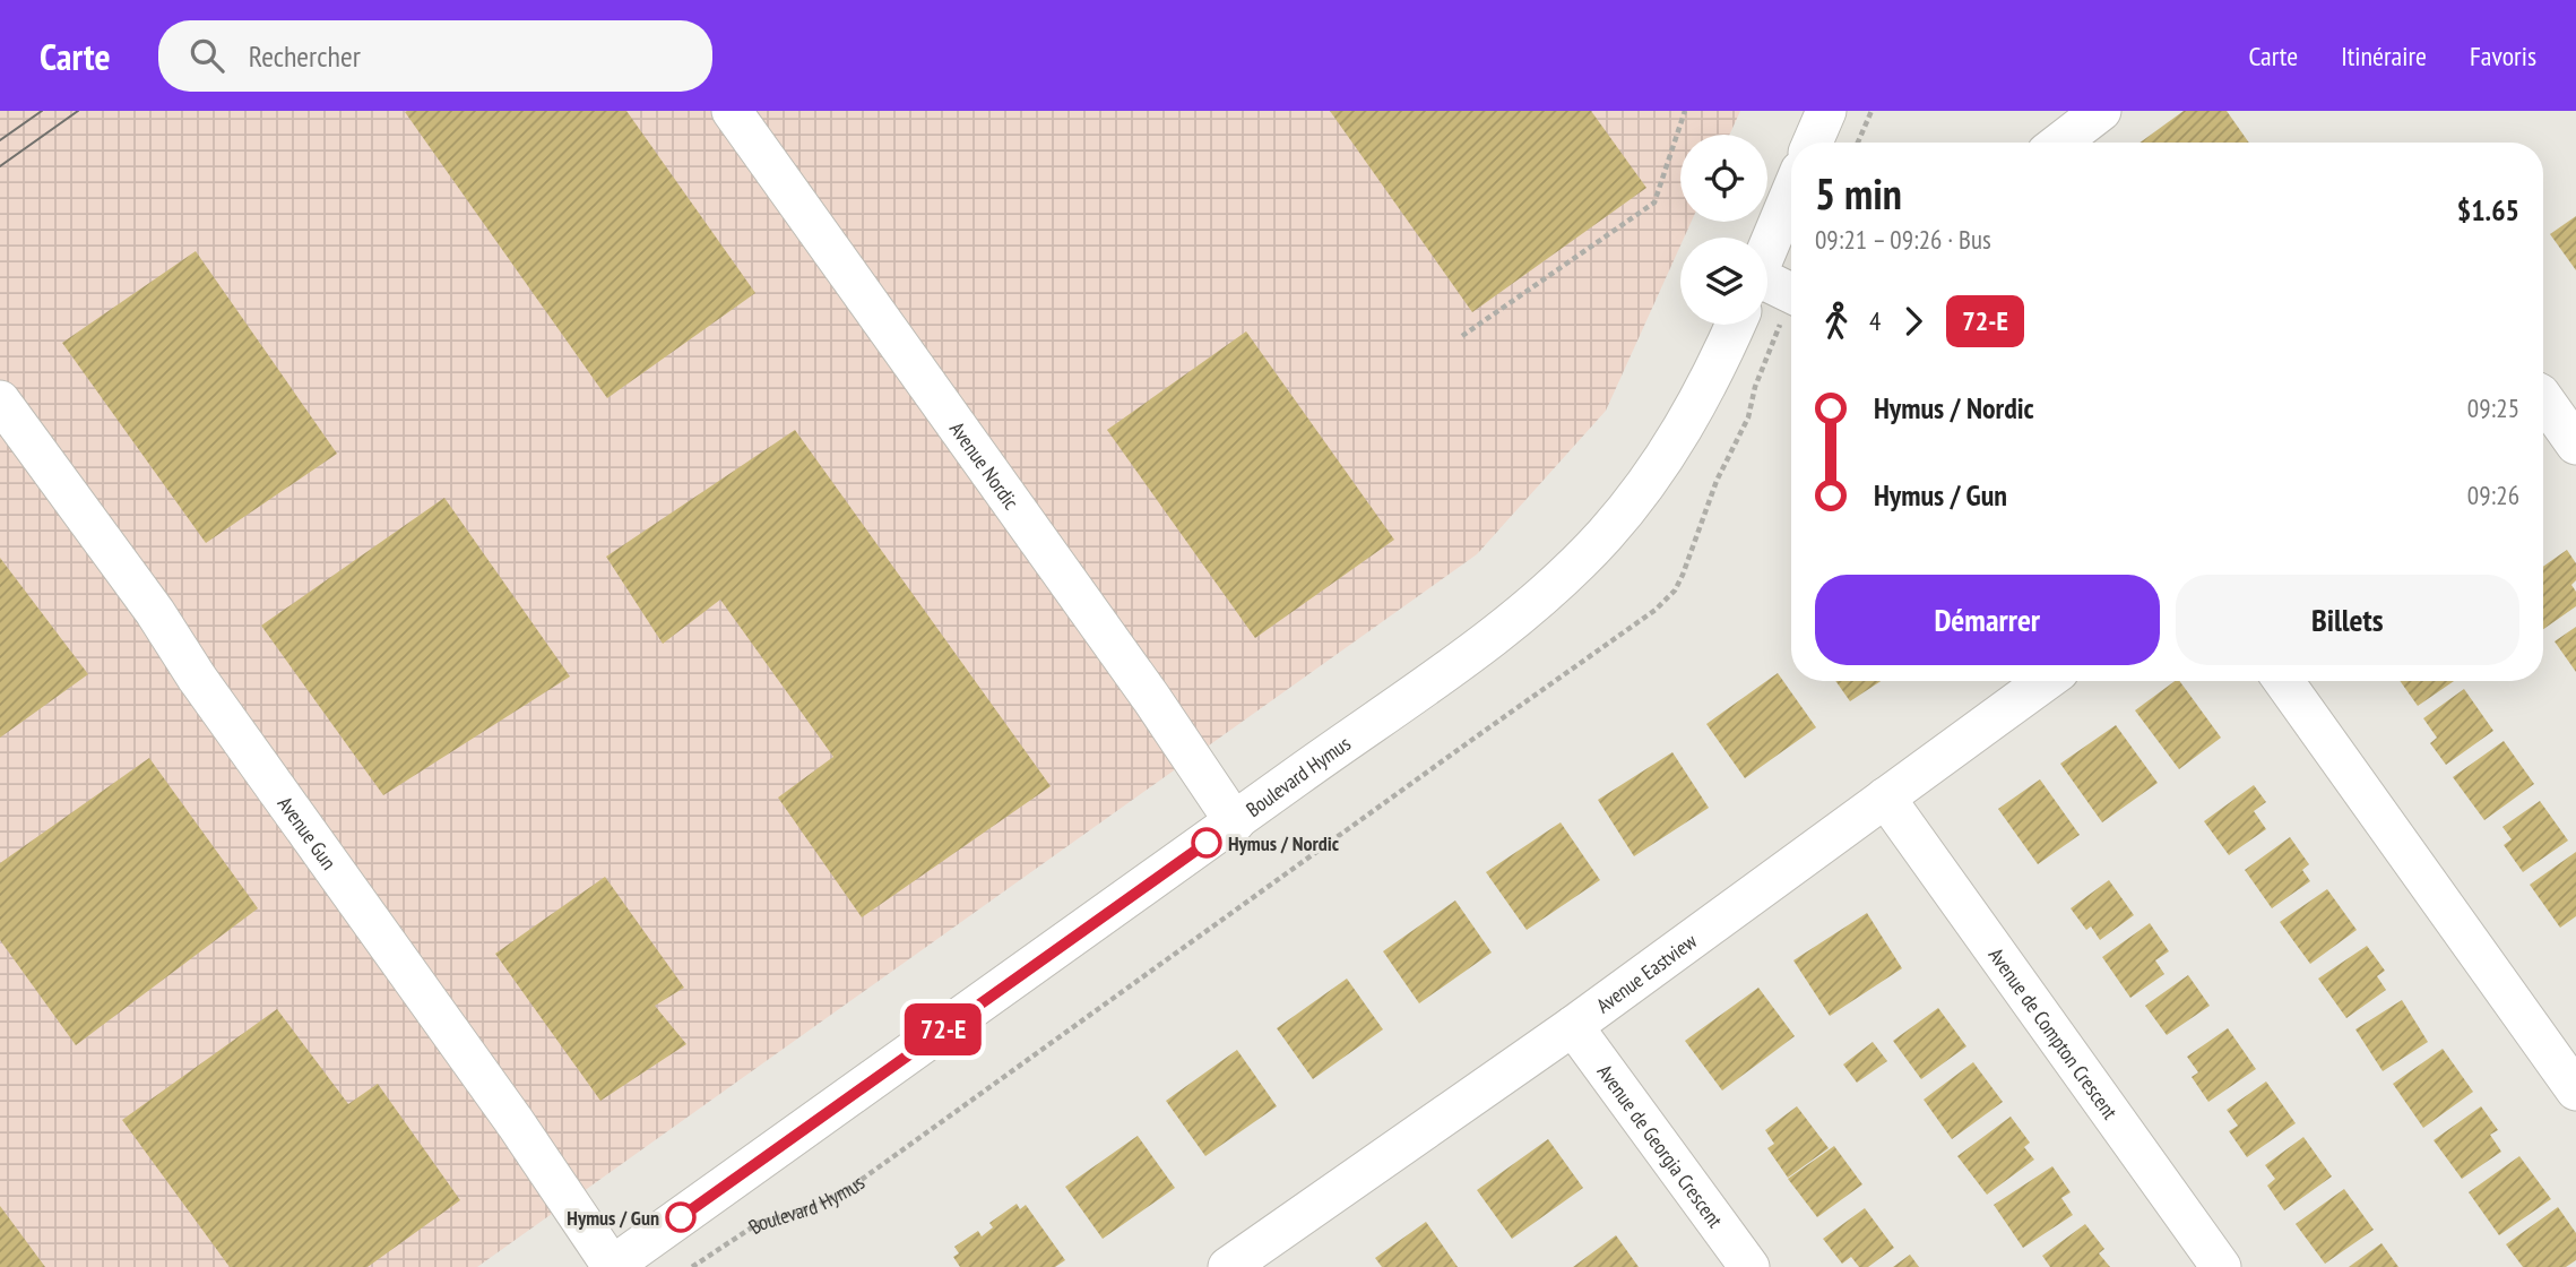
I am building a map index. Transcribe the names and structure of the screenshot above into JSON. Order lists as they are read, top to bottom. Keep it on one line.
{"streets":{"street":["Avenue Nordic","Boulevard Hymus","Avenue Gun","Avenue Eastview","Avenue de Compton Crescent","Avenue de Georgia Crescent"]},"crossings":[["Avenue Nordic","Boulevard Hymus"],["Boulevard Hymus","Avenue Gun"],["Avenue Eastview","Avenue de Compton Crescent"],["Avenue Eastview","Avenue de Georgia Crescent"]],"places":["Hymus / Nordic","Hymus / Gun"],"lines":["bus line 72-E"],"page":{"header":"Carte","search":"Rechercher","nav":["Carte","Itinéraire","Favoris"],"on_map":"72-E","heading":["5 min","09:21 – 09:26 · Bus","$1.65"],"legs":["4","72-E"],"list":[{"name":"Hymus / Nordic","value":"09:25"},{"name":"Hymus / Gun","value":"09:26"}],"buttons":["Démarrer","Billets"]}}
